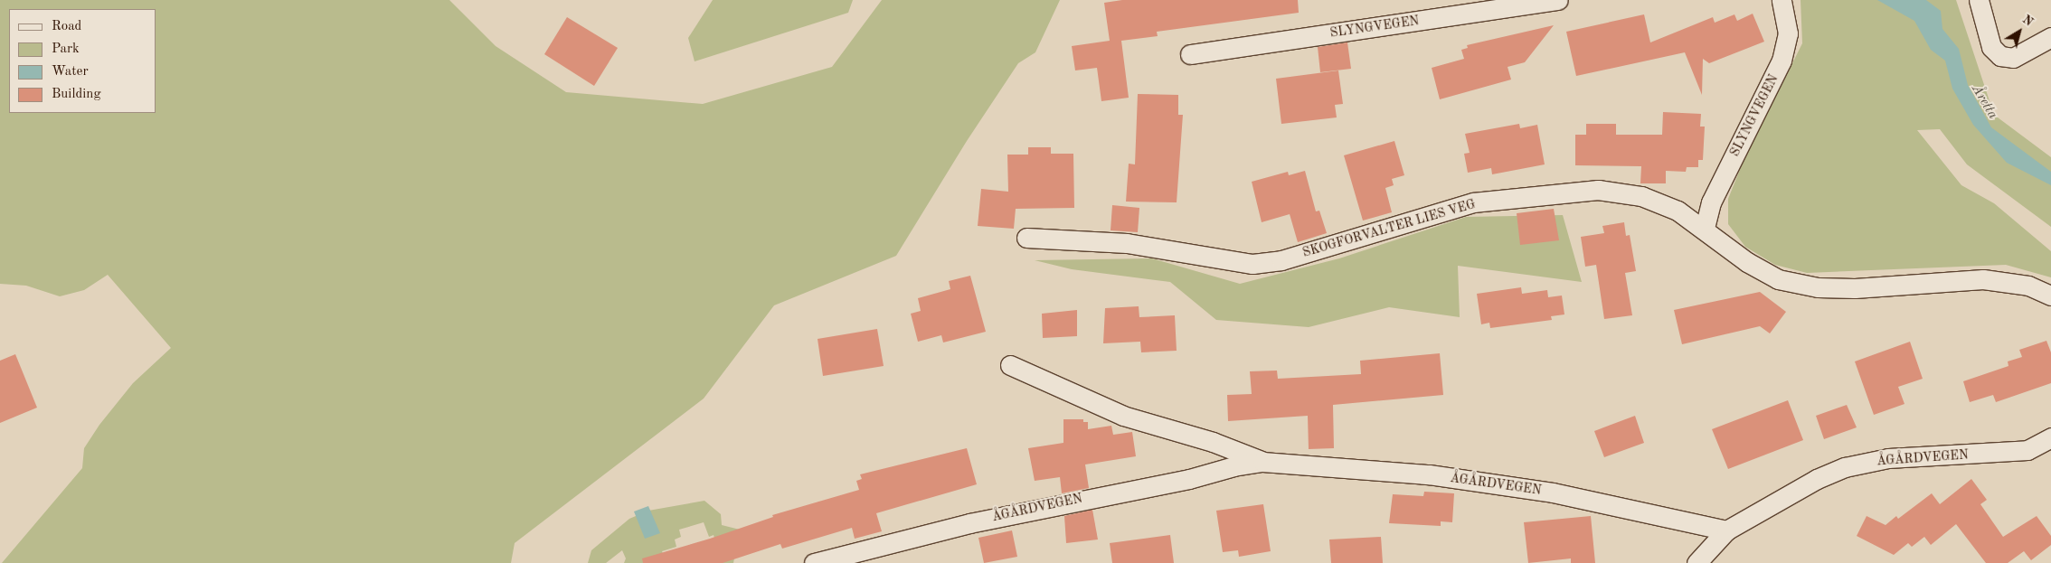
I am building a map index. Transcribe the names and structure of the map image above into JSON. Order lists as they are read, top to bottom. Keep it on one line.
{"streets":{"street":["SLYNGVEGEN","SKOGFORVALTER LIES VEG","ÅGÅRDVEGEN"]},"crossings":[["SLYNGVEGEN","SKOGFORVALTER LIES VEG"]],"water":["Åretta"],"legend":["Road","Park","Water","Building"],"north":"top right"}
